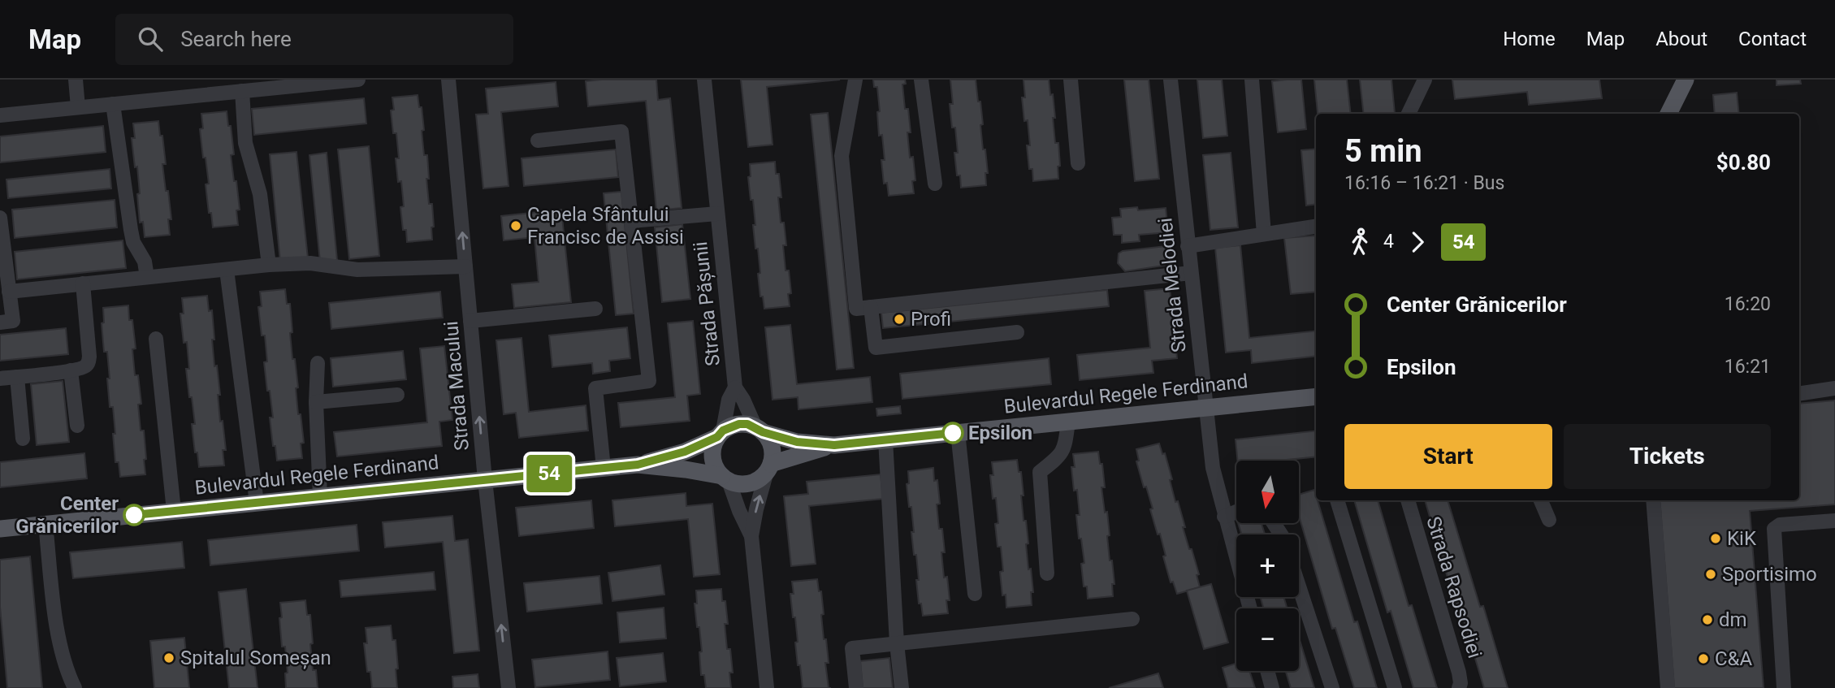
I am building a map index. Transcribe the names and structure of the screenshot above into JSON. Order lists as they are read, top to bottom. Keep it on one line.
{"streets":{"main road":["Bulevardul Regele Ferdinand"],"street":["Strada Melodiei","Strada Pășunii","Strada Macului","Strada Rapsodiei"]},"crossings":[["Strada Melodiei","Bulevardul Regele Ferdinand"],["Strada Pășunii","Bulevardul Regele Ferdinand"],["Strada Macului","Bulevardul Regele Ferdinand"]],"one_way":["Strada Macului"],"places":["Capela Sfântului Francisc de Assisi","Profi","Epsilon","Center Grănicerilor","KiK","Sportisimo","dm","Spitalul Someșan","C&A"],"lines":["bus line 54"],"north":"bottom","page":{"header":"Map","search":"Search here","nav":["Home","Map","About","Contact"],"on_map":"54","heading":["5 min","16:16 – 16:21 · Bus","$0.80"],"legs":["4","54"],"list":[{"name":"Center Grănicerilor","value":"16:20"},{"name":"Epsilon","value":"16:21"}],"buttons":["Start","Tickets"],"map_buttons":["+","−"]}}
